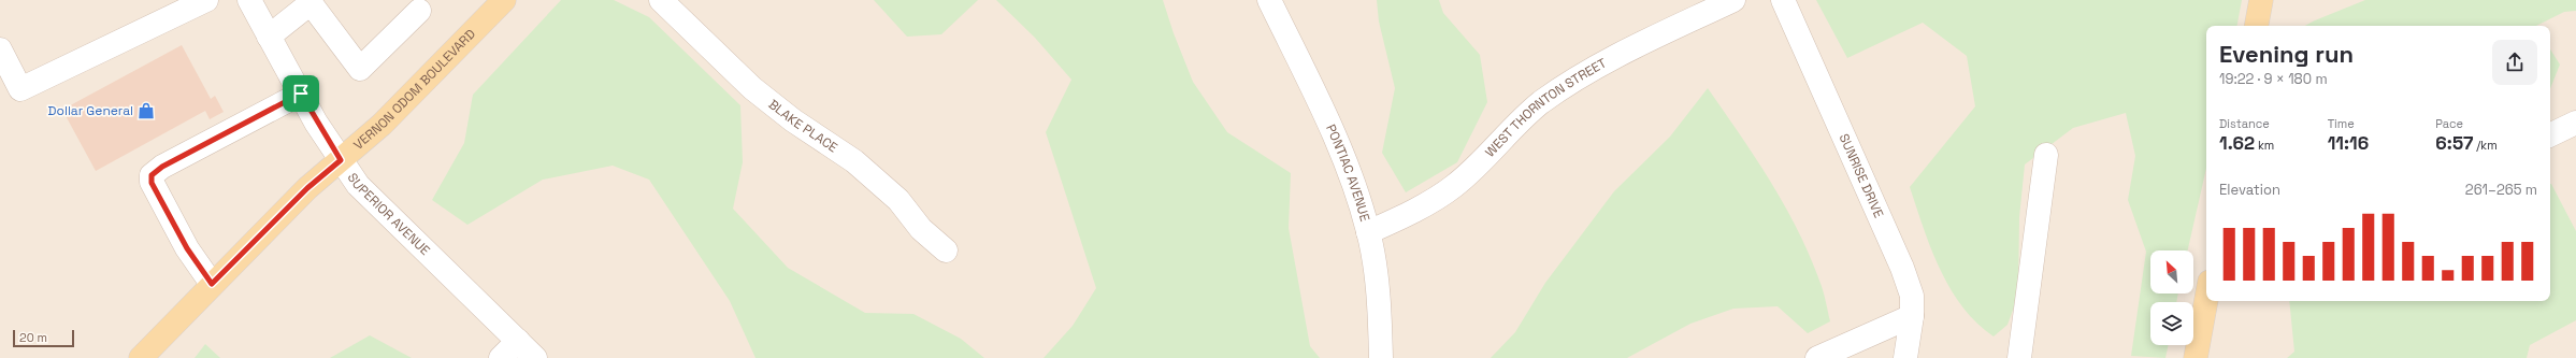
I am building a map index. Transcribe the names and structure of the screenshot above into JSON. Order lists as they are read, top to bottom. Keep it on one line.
{"streets":{"main road":["VERNON ODOM BOULEVARD"],"street":["WEST THORNTON STREET","BLAKE PLACE","PONTIAC AVENUE","SUNRISE DRIVE","SUPERIOR AVENUE"]},"crossings":[["VERNON ODOM BOULEVARD","SUPERIOR AVENUE"],["WEST THORNTON STREET","PONTIAC AVENUE"]],"places":{"shop":["Dollar General"]},"scale_bar":"20 m","north":"top left","page":{"heading":["Evening run","19:22 · 9 × 180 m"],"stats":[["Distance","1.62 km"],["Time","11:16"],["Pace","6:57 /km"]],"chart":["Elevation","261–265 m"],"scale":"20 m"}}
